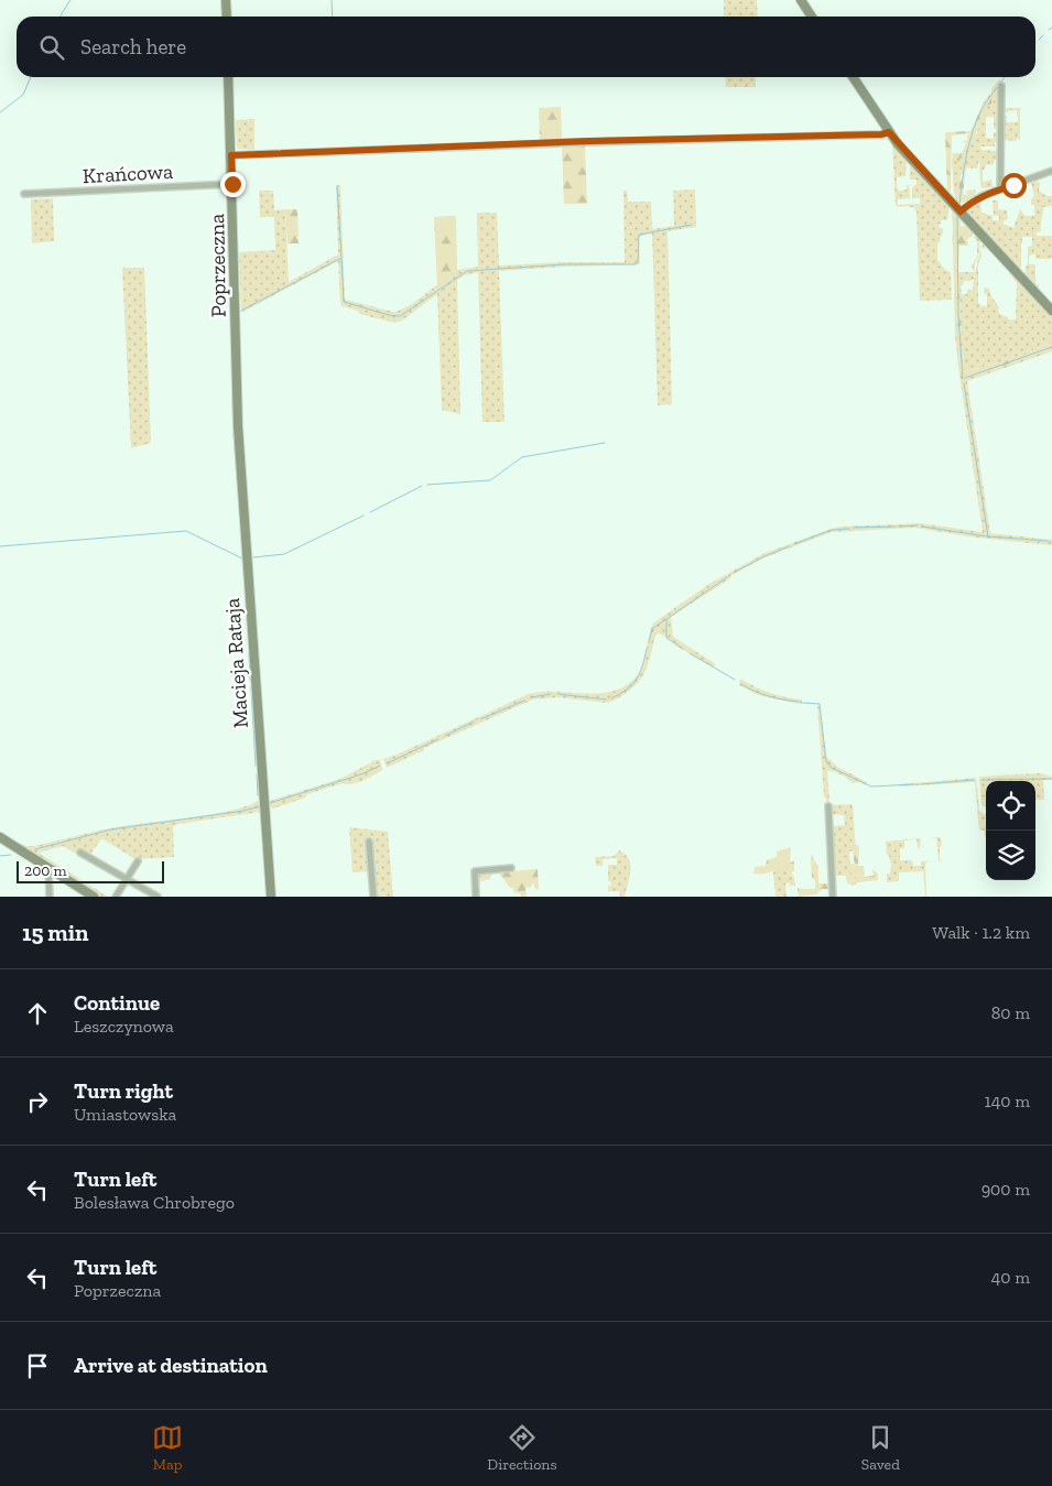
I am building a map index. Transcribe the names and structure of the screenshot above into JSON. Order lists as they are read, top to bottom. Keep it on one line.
{"streets":{"street":["Krańcowa","Poprzeczna","Macieja Rataja"]},"crossings":[["Krańcowa","Poprzeczna"],["Poprzeczna","Macieja Rataja"]],"scale_bar":"200 m","page":{"search":"Search here","scale":"200 m","heading":["15 min","Walk · 1.2 km"],"list":[["Continue","Leszczynowa","80 m"],["Turn right","Umiastowska","140 m"],["Turn left","Bolesława Chrobrego","900 m"],["Turn left","Poprzeczna","40 m"],"Arrive at destination"],"nav":["Map","Directions","Saved"]}}
